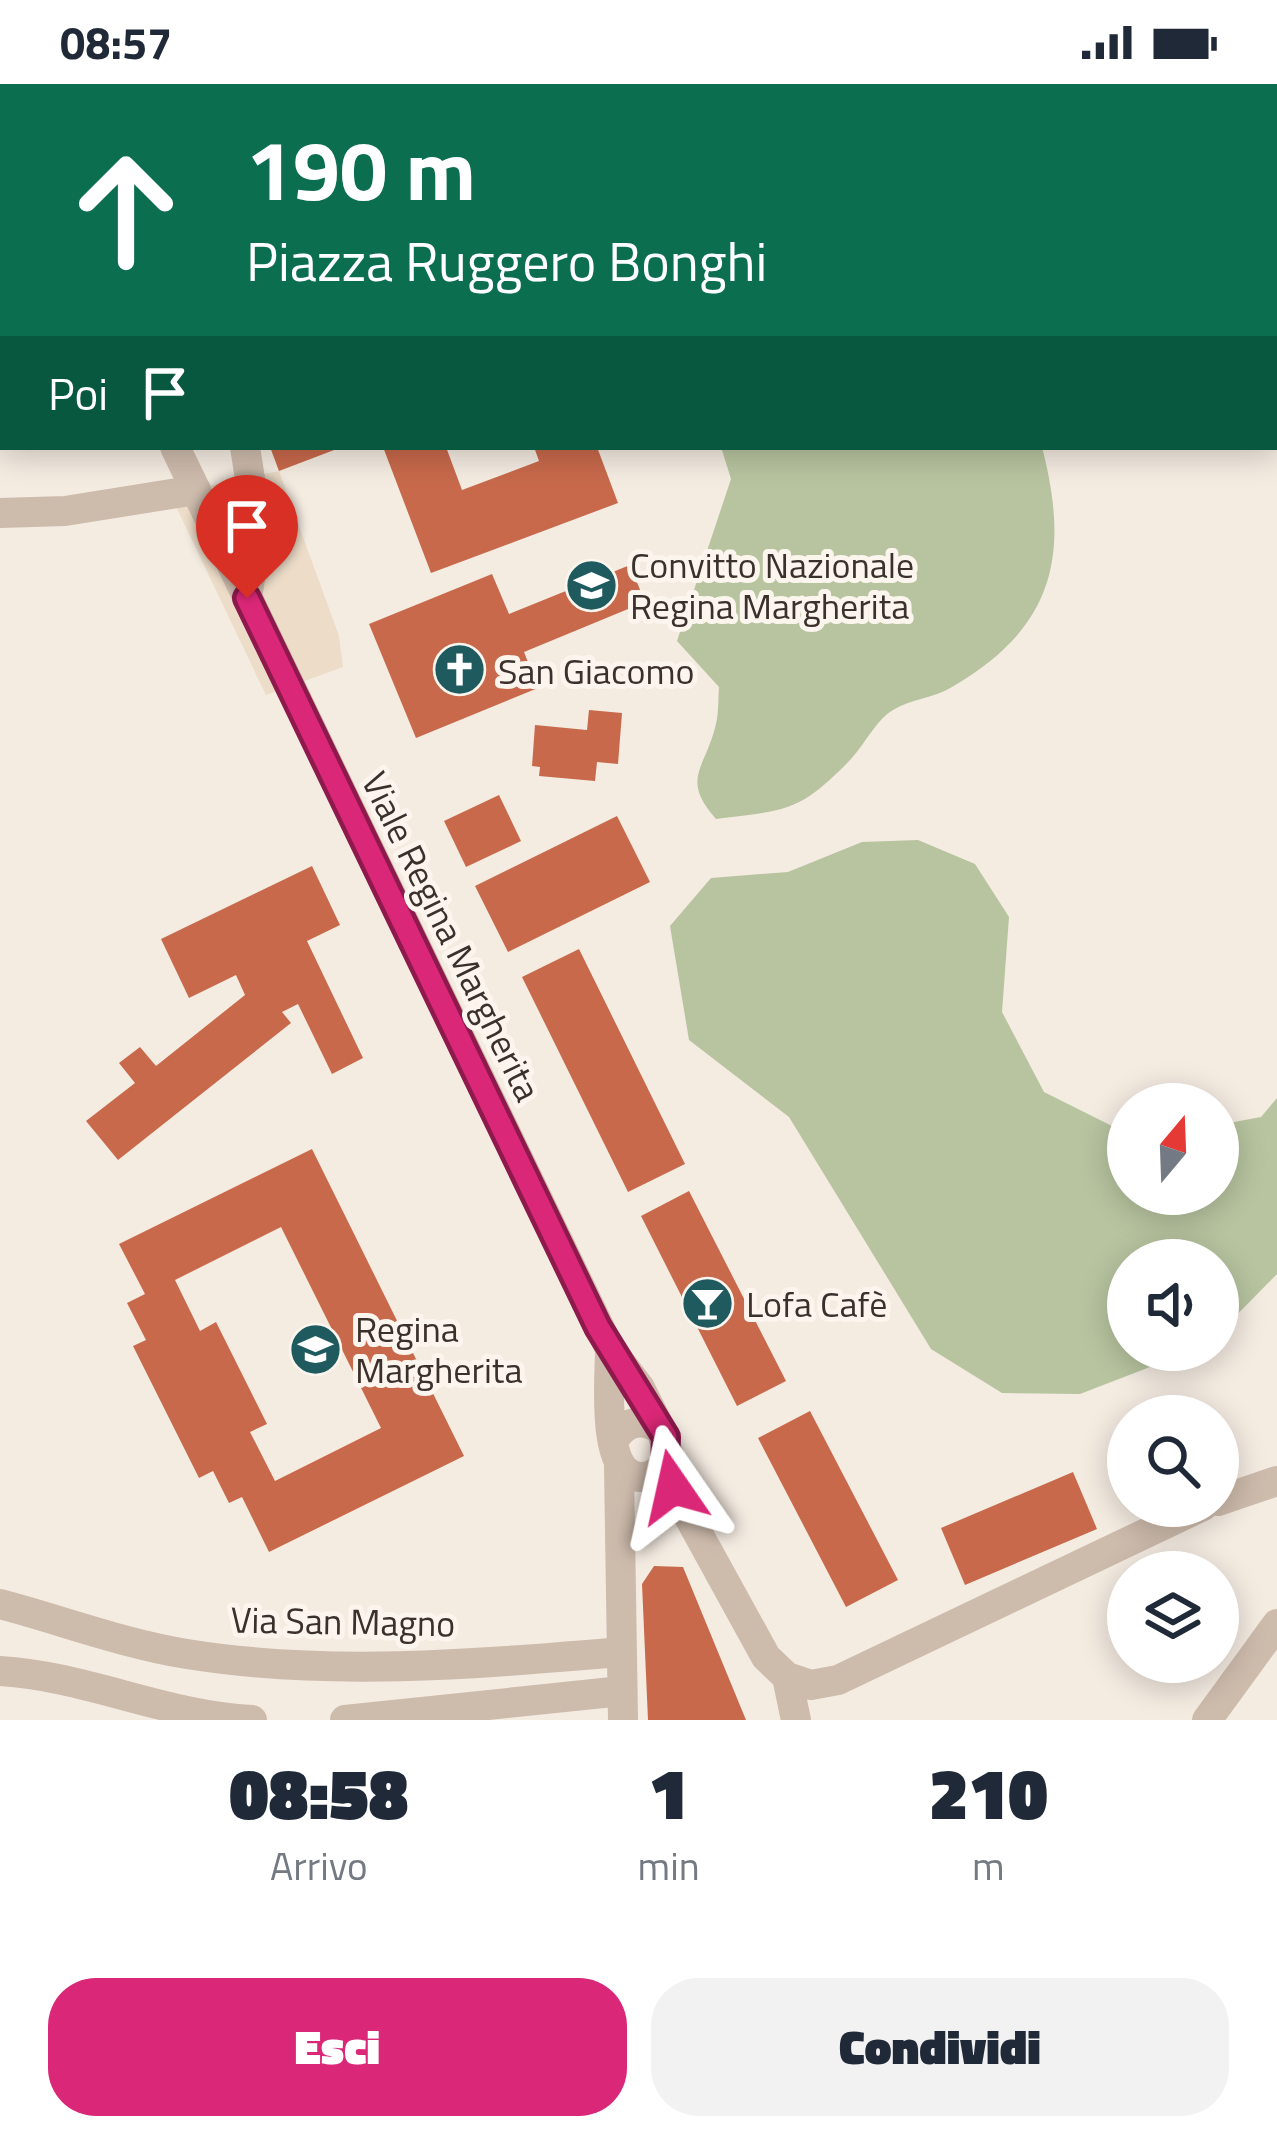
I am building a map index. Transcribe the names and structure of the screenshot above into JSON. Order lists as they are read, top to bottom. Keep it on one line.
{"streets":{"street":["Viale Regina Margherita","Via San Magno"]},"places":{"school or university":["Convitto Nazionale Regina Margherita","Regina Margherita"],"church":["San Giacomo"],"bar":["Lofa Cafè"]},"north":"top","page":{"status":"08:57","turn":["190 m","Piazza Ruggero Bonghi"],"then":"Poi","eta":["08:58","Arrivo","1","min","210","m"],"buttons":["Esci","Condividi"]}}
